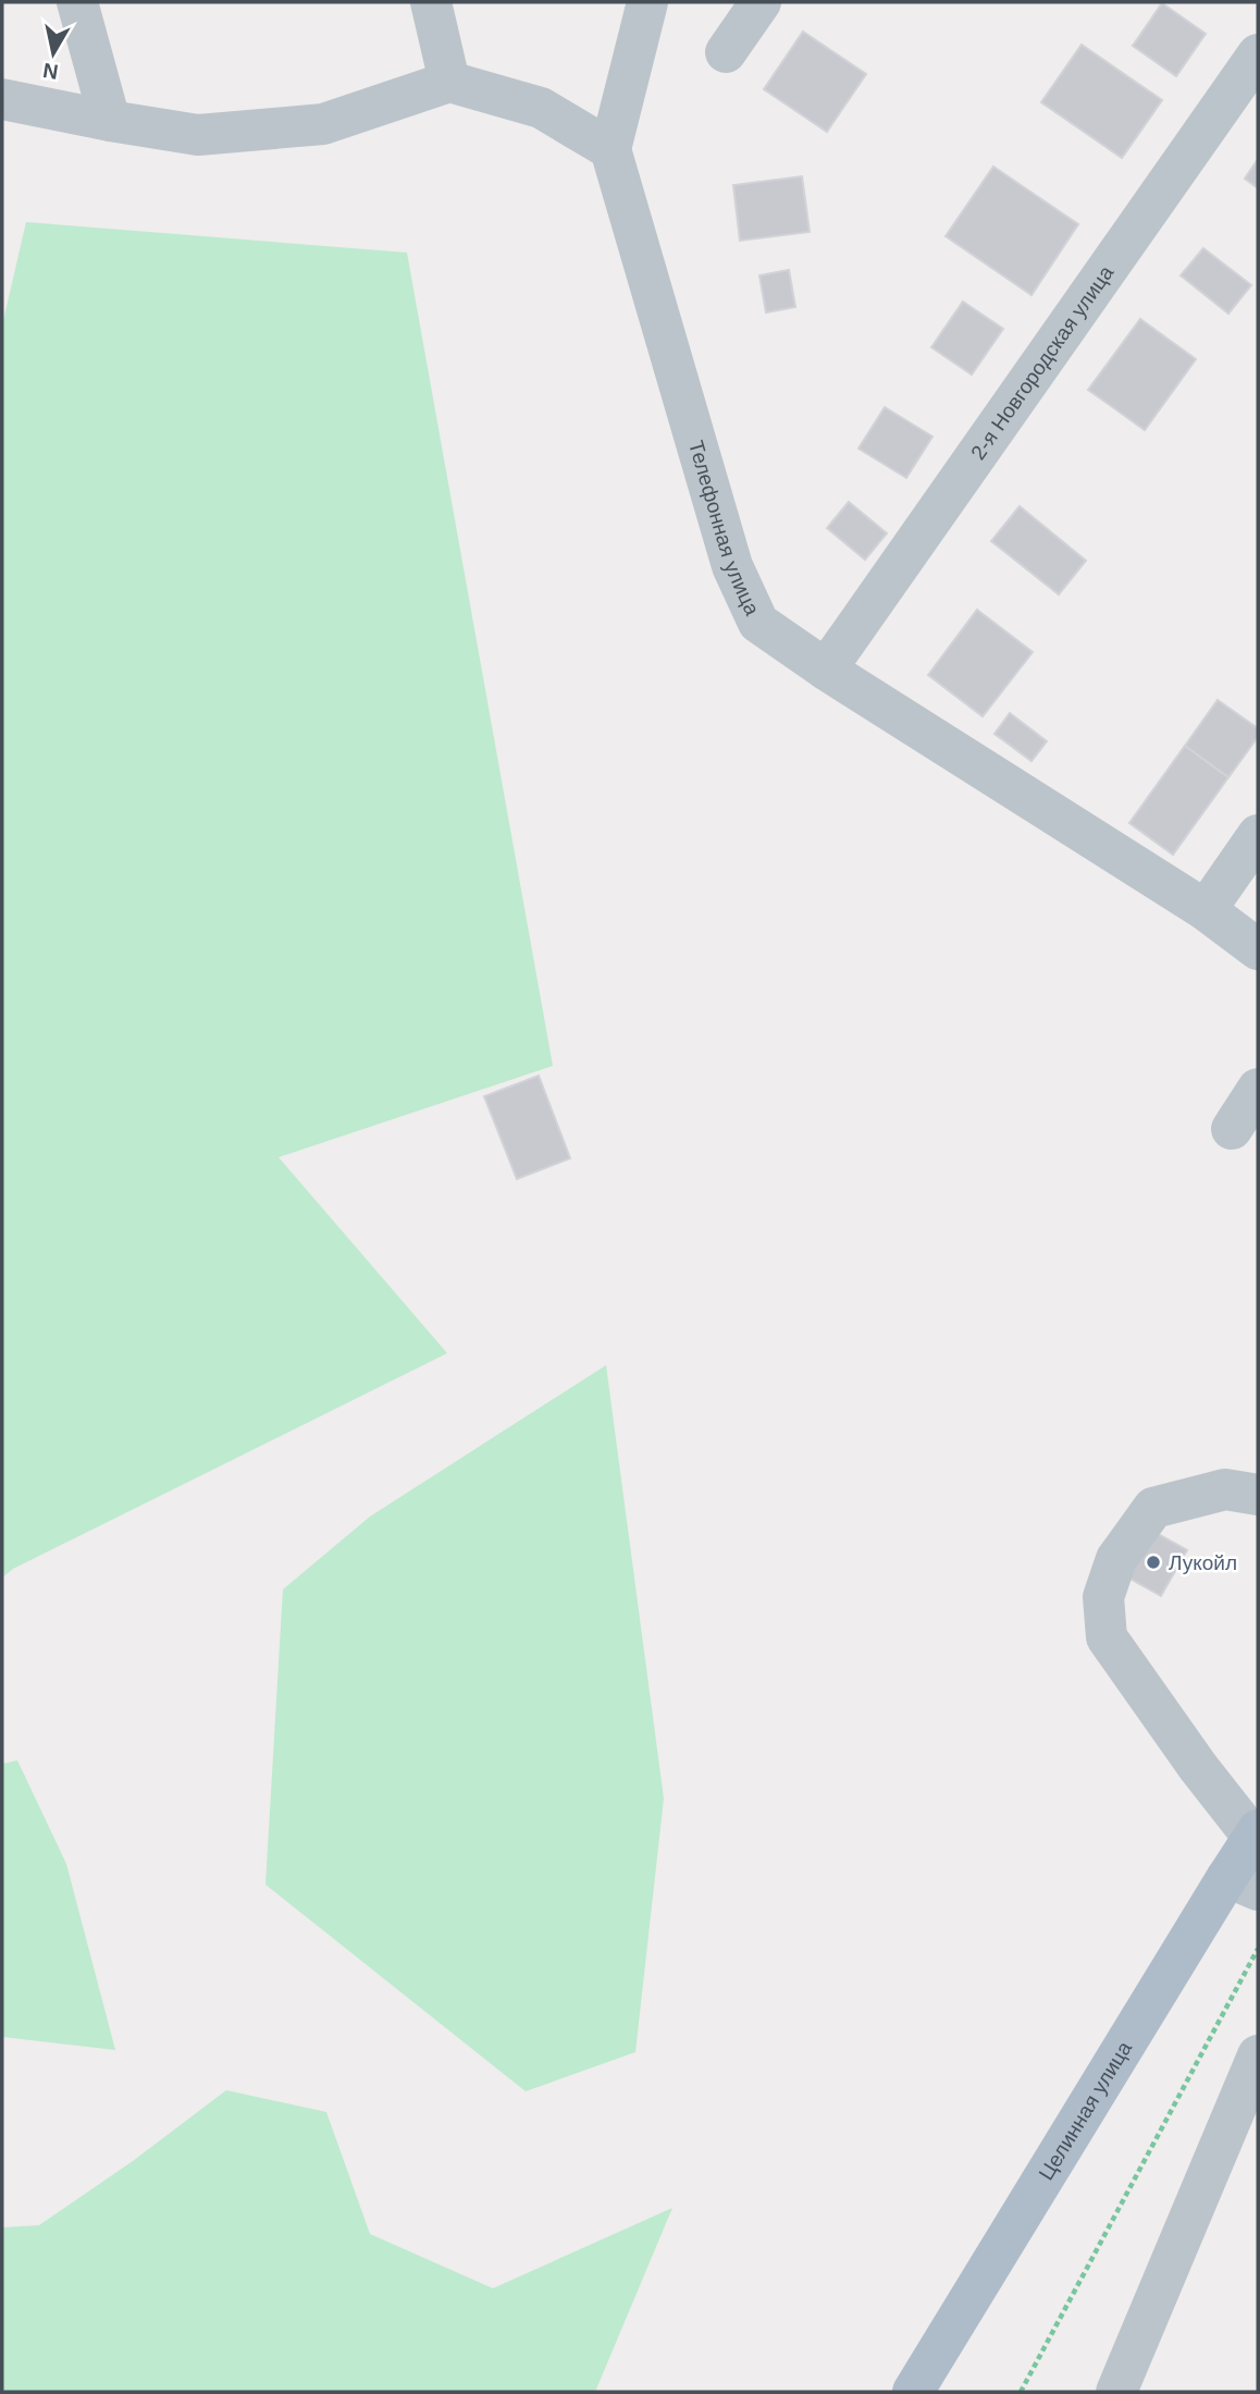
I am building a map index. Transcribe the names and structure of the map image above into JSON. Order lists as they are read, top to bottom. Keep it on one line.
{"streets":{"main road":["Целинная улица"],"street":["2-я Новгородская улица","Телефонная улица"]},"crossings":[["2-я Новгородская улица","Телефонная улица"]],"places":["Лукойл"],"north":"bottom"}
